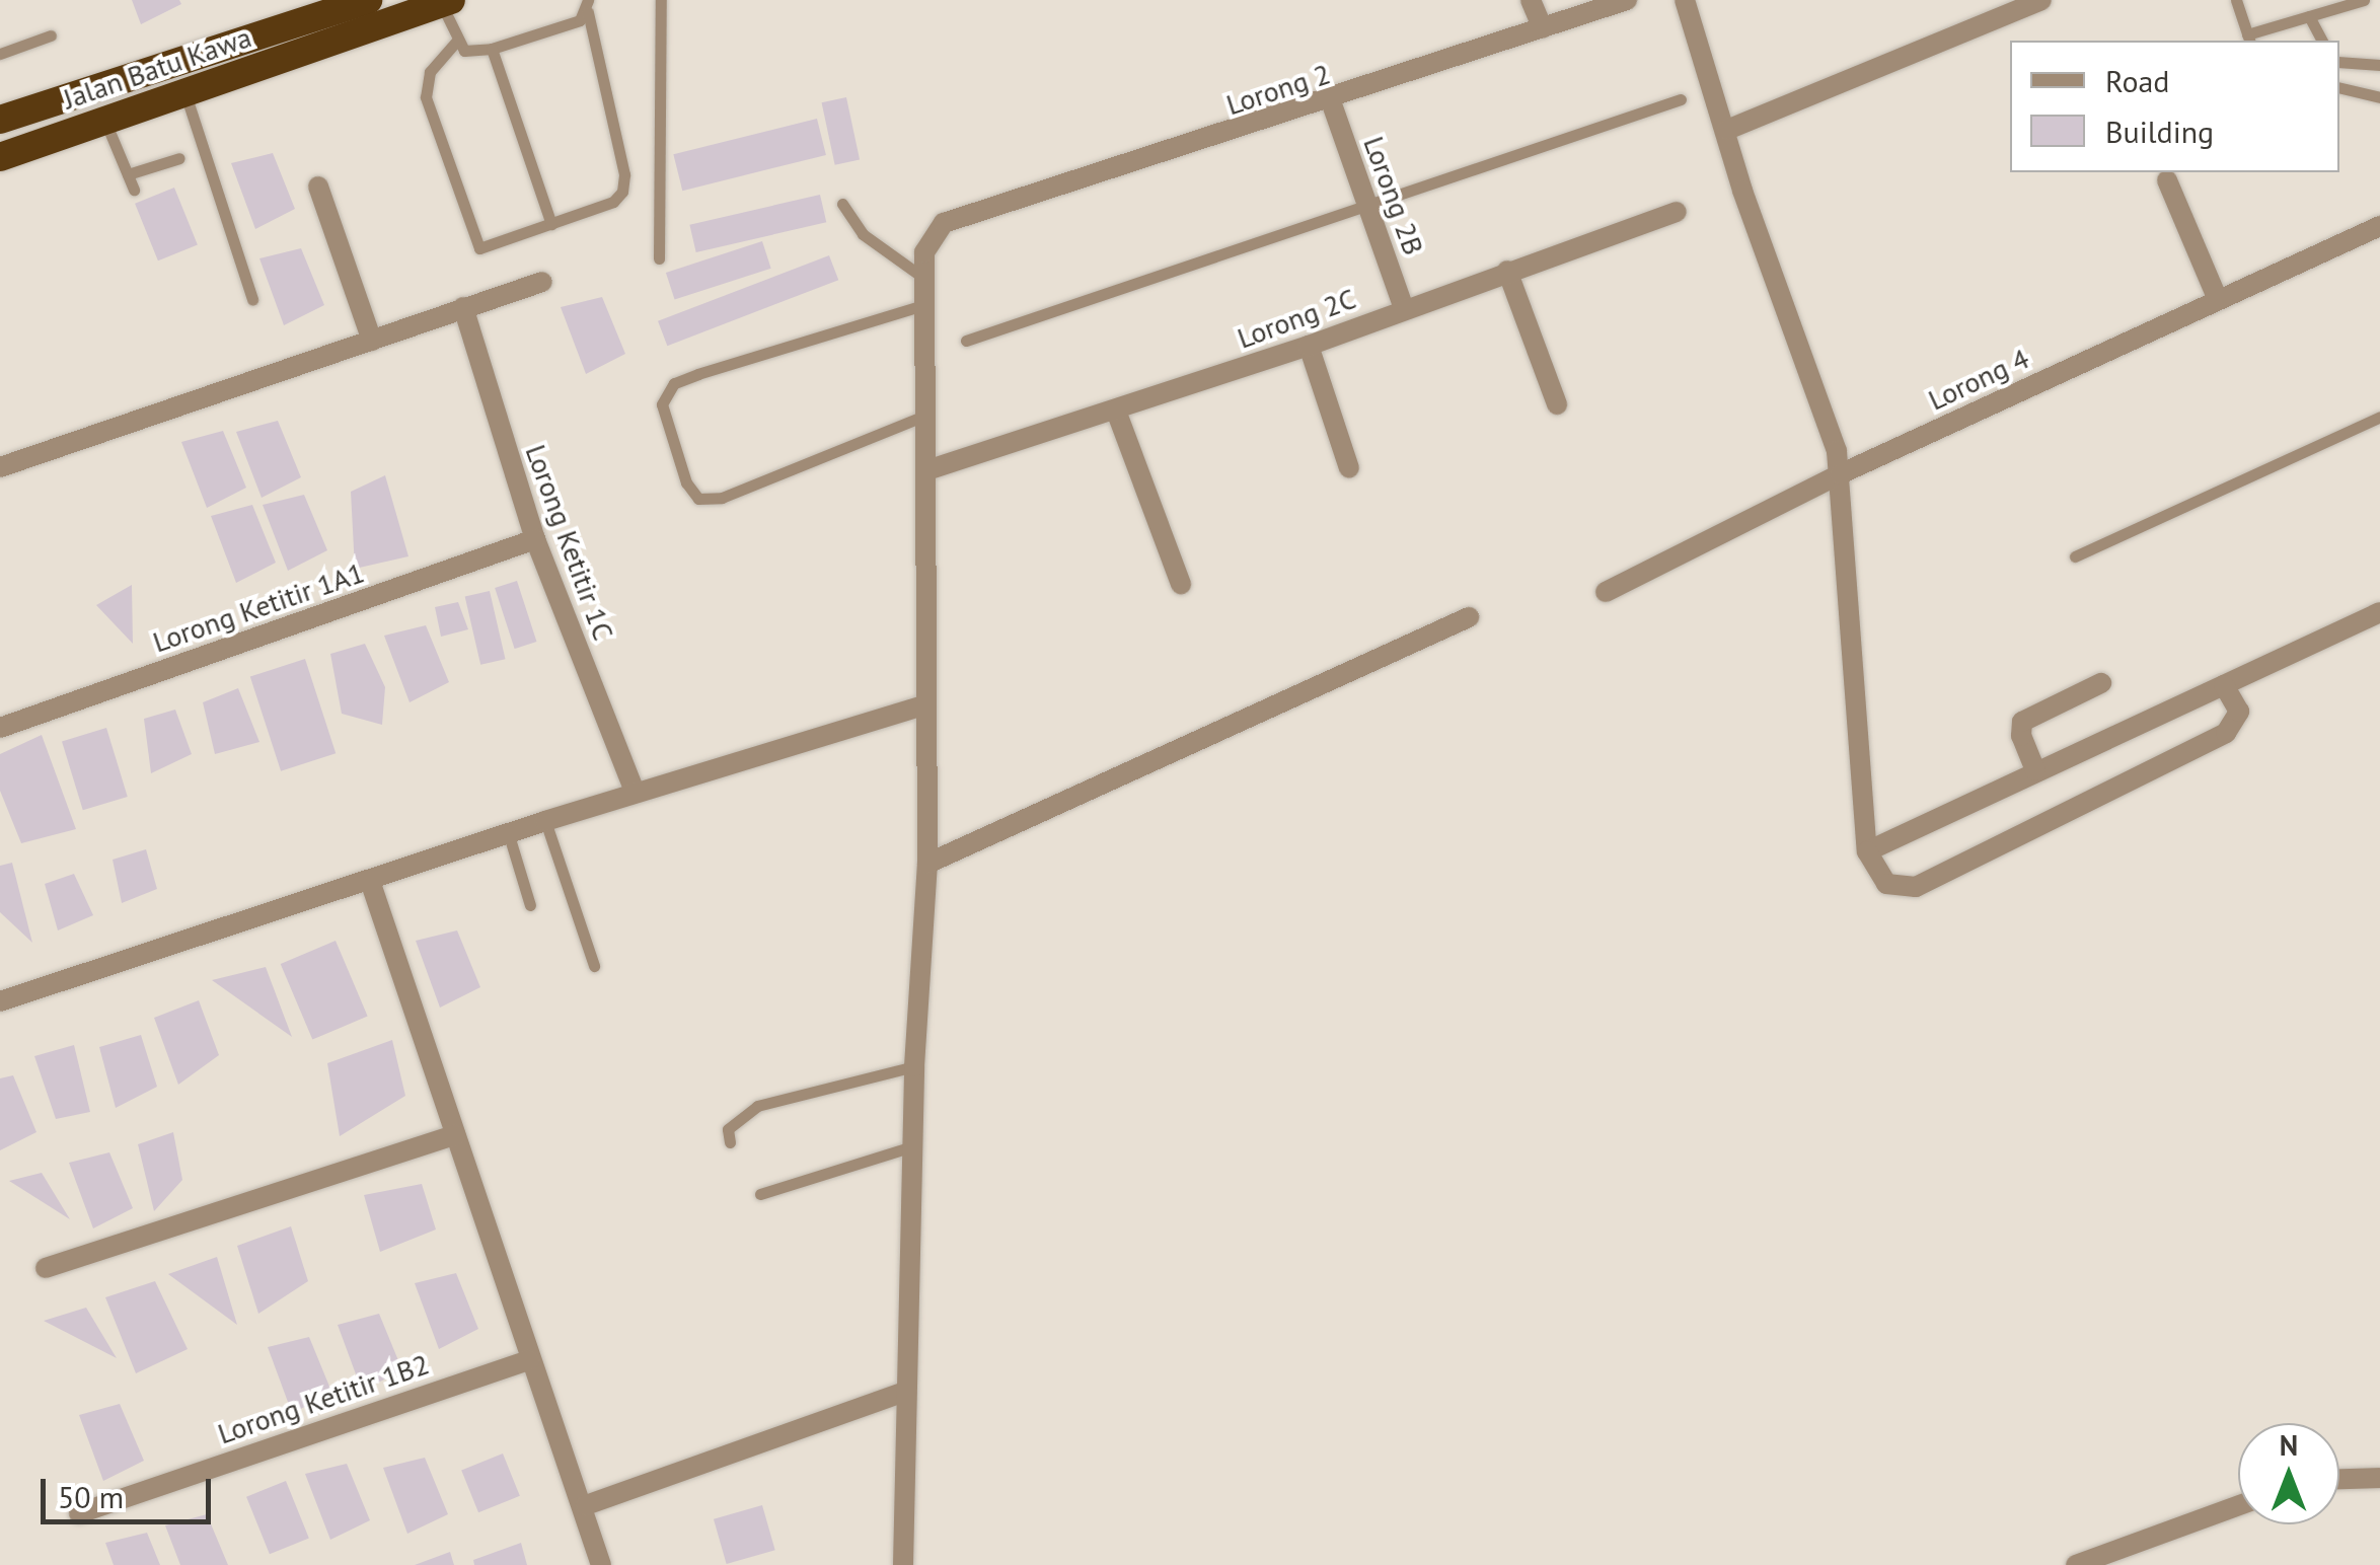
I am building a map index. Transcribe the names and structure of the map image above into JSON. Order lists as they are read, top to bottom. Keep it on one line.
{"streets":{"highway":["Jalan Batu Kawa"],"street":["Lorong 2","Lorong 2B","Lorong 2C","Lorong 4","Lorong Ketitir 1C","Lorong Ketitir 1A1","Lorong Ketitir 1B2"]},"crossings":[["Lorong 2","Lorong 2B"],["Lorong 2B","Lorong 2C"],["Lorong Ketitir 1C","Lorong Ketitir 1A1"]],"legend":["Road","Building"],"scale_bar":"50 m","north":"top"}
